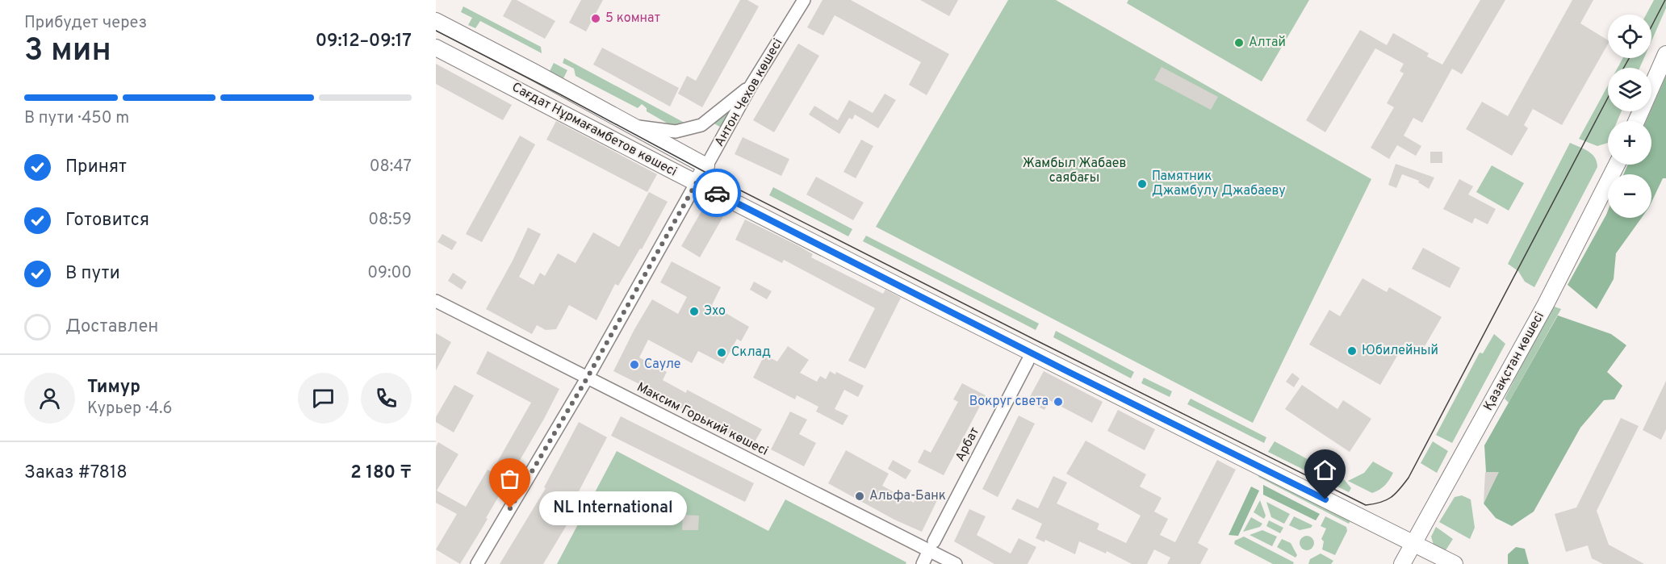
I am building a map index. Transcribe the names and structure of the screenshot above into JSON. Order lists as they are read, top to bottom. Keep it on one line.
{"streets":{"main road":["Антон Чехов көшесі","Сағдат Нұрмағамбетов көшесі","Қазақстан көшесі"],"street":["Максим Горький көшесі","Арбат"]},"crossings":[["Антон Чехов көшесі","Сағдат Нұрмағамбетов көшесі"],["Антон Чехов көшесі","Максим Горький көшесі"],["Сағдат Нұрмағамбетов көшесі","Қазақстан көшесі"],["Максим Горький көшесі","Арбат"]],"parks":["Жамбыл Жабаев саябағы"],"places":["5 комнат","Алтай","Памятник Джамбулу Джабаеву","Эхо","Юбилейный","Склад","Сауле","Вокруг света","Альфа-Банк","NL International"],"page":{"heading":["3 мин","Прибудет через","09:12–09:17"],"panel":["Тимур","Курьер · 4.6","Заказ #7818","2 180 ₸"],"map_buttons":["+","−"],"bar":"В пути · 450 m","list":[["Принят","08:47"],["Готовится","08:59"],["В пути","09:00"],"Доставлен"],"bubble":"NL International"}}
